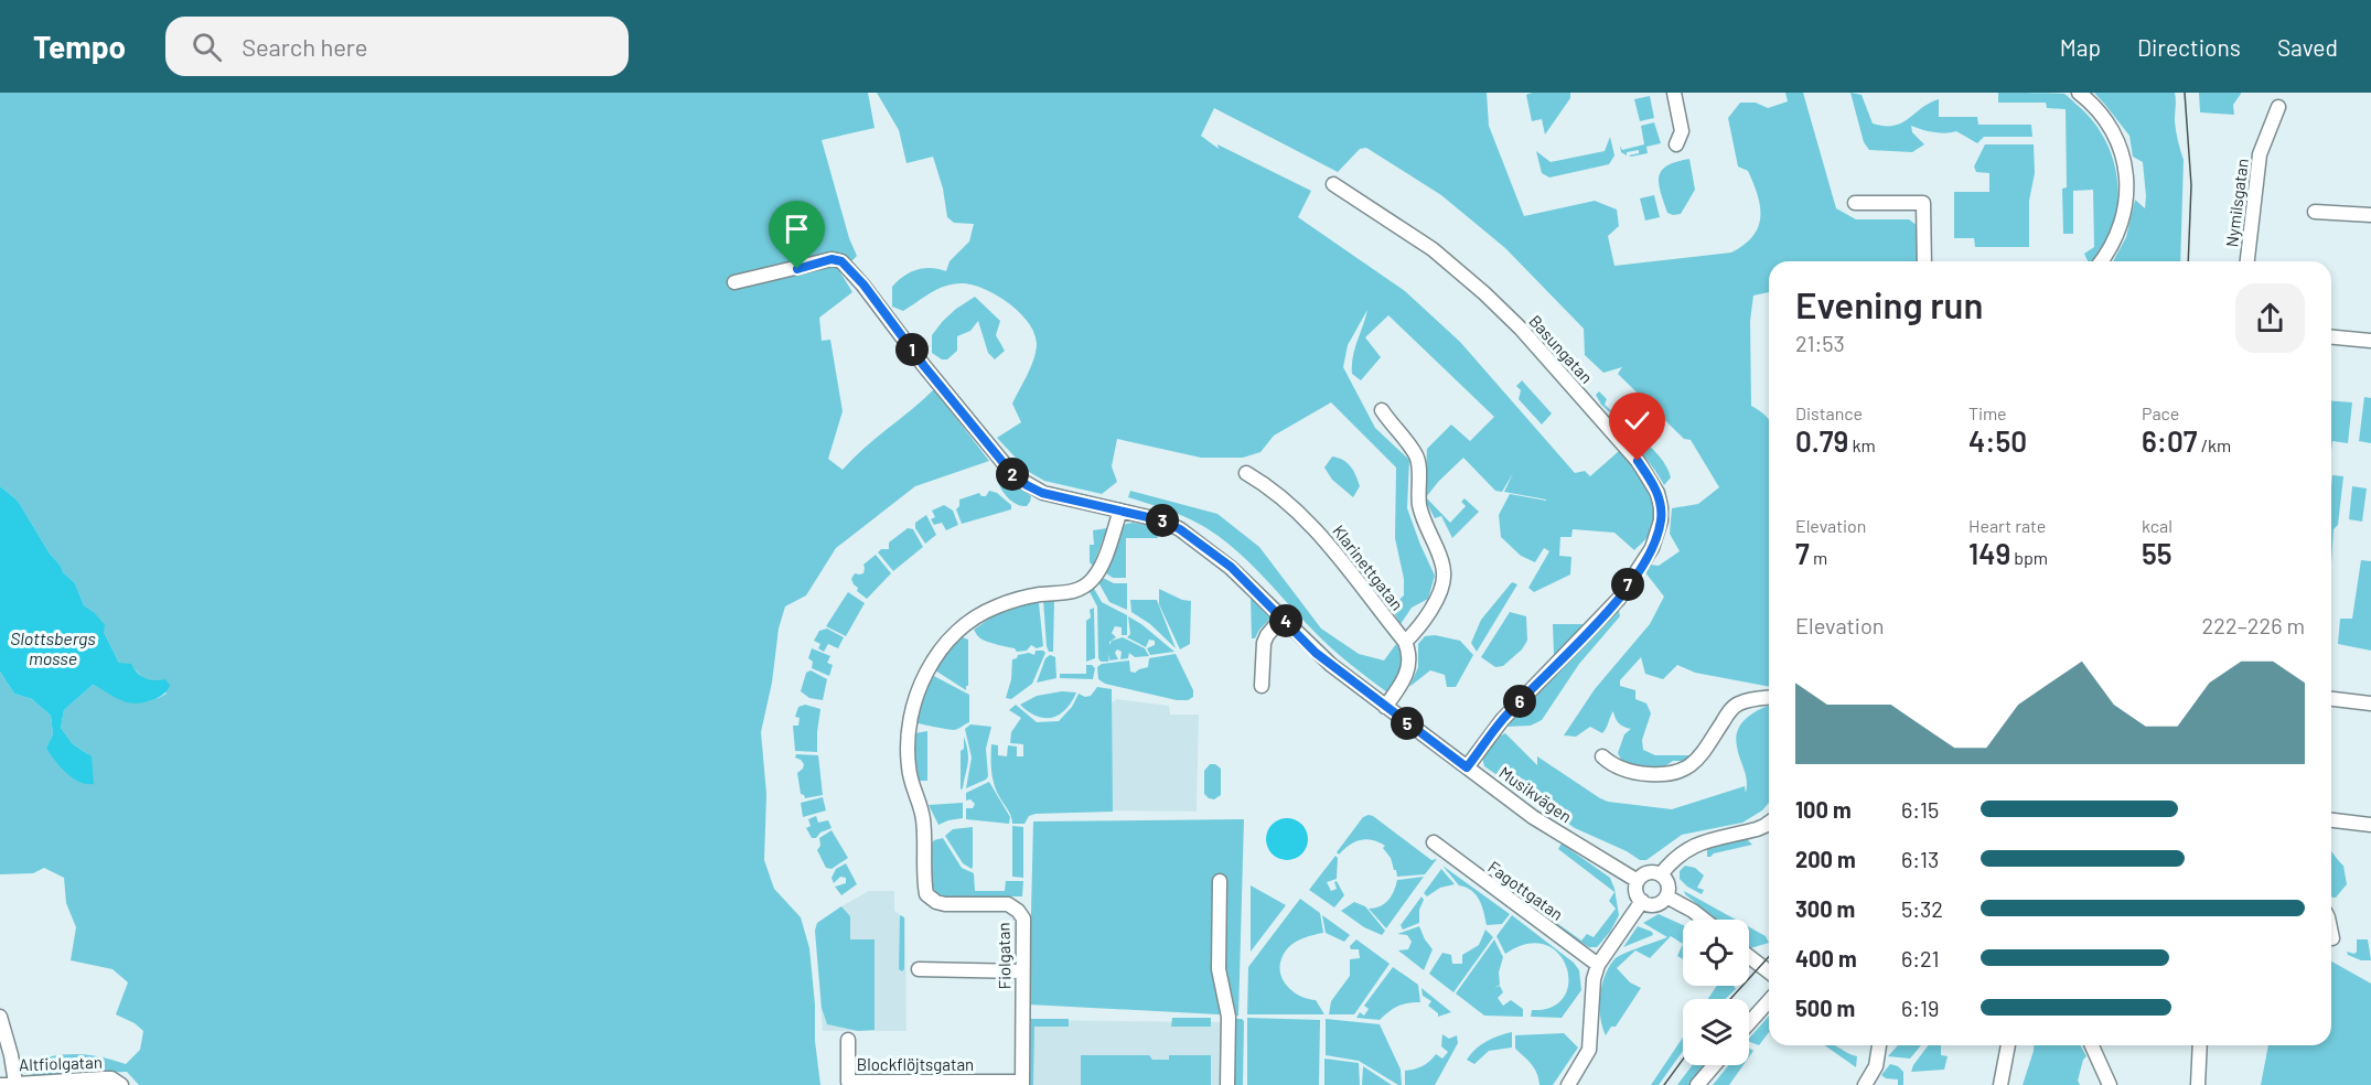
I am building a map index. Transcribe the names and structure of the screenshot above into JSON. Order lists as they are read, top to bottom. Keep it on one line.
{"streets":{"street":["Nymilsgatan","Basungatan","Klarinettgatan","Musikvägen","Fagottgatan","Fiolgatan","Altfiolgatan","Blockflöjtsgatan"]},"crossings":[["Basungatan","Musikvägen"],["Musikvägen","Fiolgatan"],["Fiolgatan","Blockflöjtsgatan"]],"water":["Slottsbergs mosse"],"page":{"header":"Tempo","search":"Search here","nav":["Map","Directions","Saved"],"heading":["Evening run","21:53"],"pins":["1","2","3","7","4","6","5"],"stats":[["Distance","0.79 km"],["Time","4:50"],["Pace","6:07 /km"],["Elevation","7 m"],["Heart rate","149 bpm"],["kcal","55"]],"chart":["Elevation","222–226 m"],"list":[{"name":"100 m","note":"6:15"},{"name":"200 m","note":"6:13"},{"name":"300 m","note":"5:32"},{"name":"400 m","note":"6:21"},{"name":"500 m","note":"6:19"}]}}
